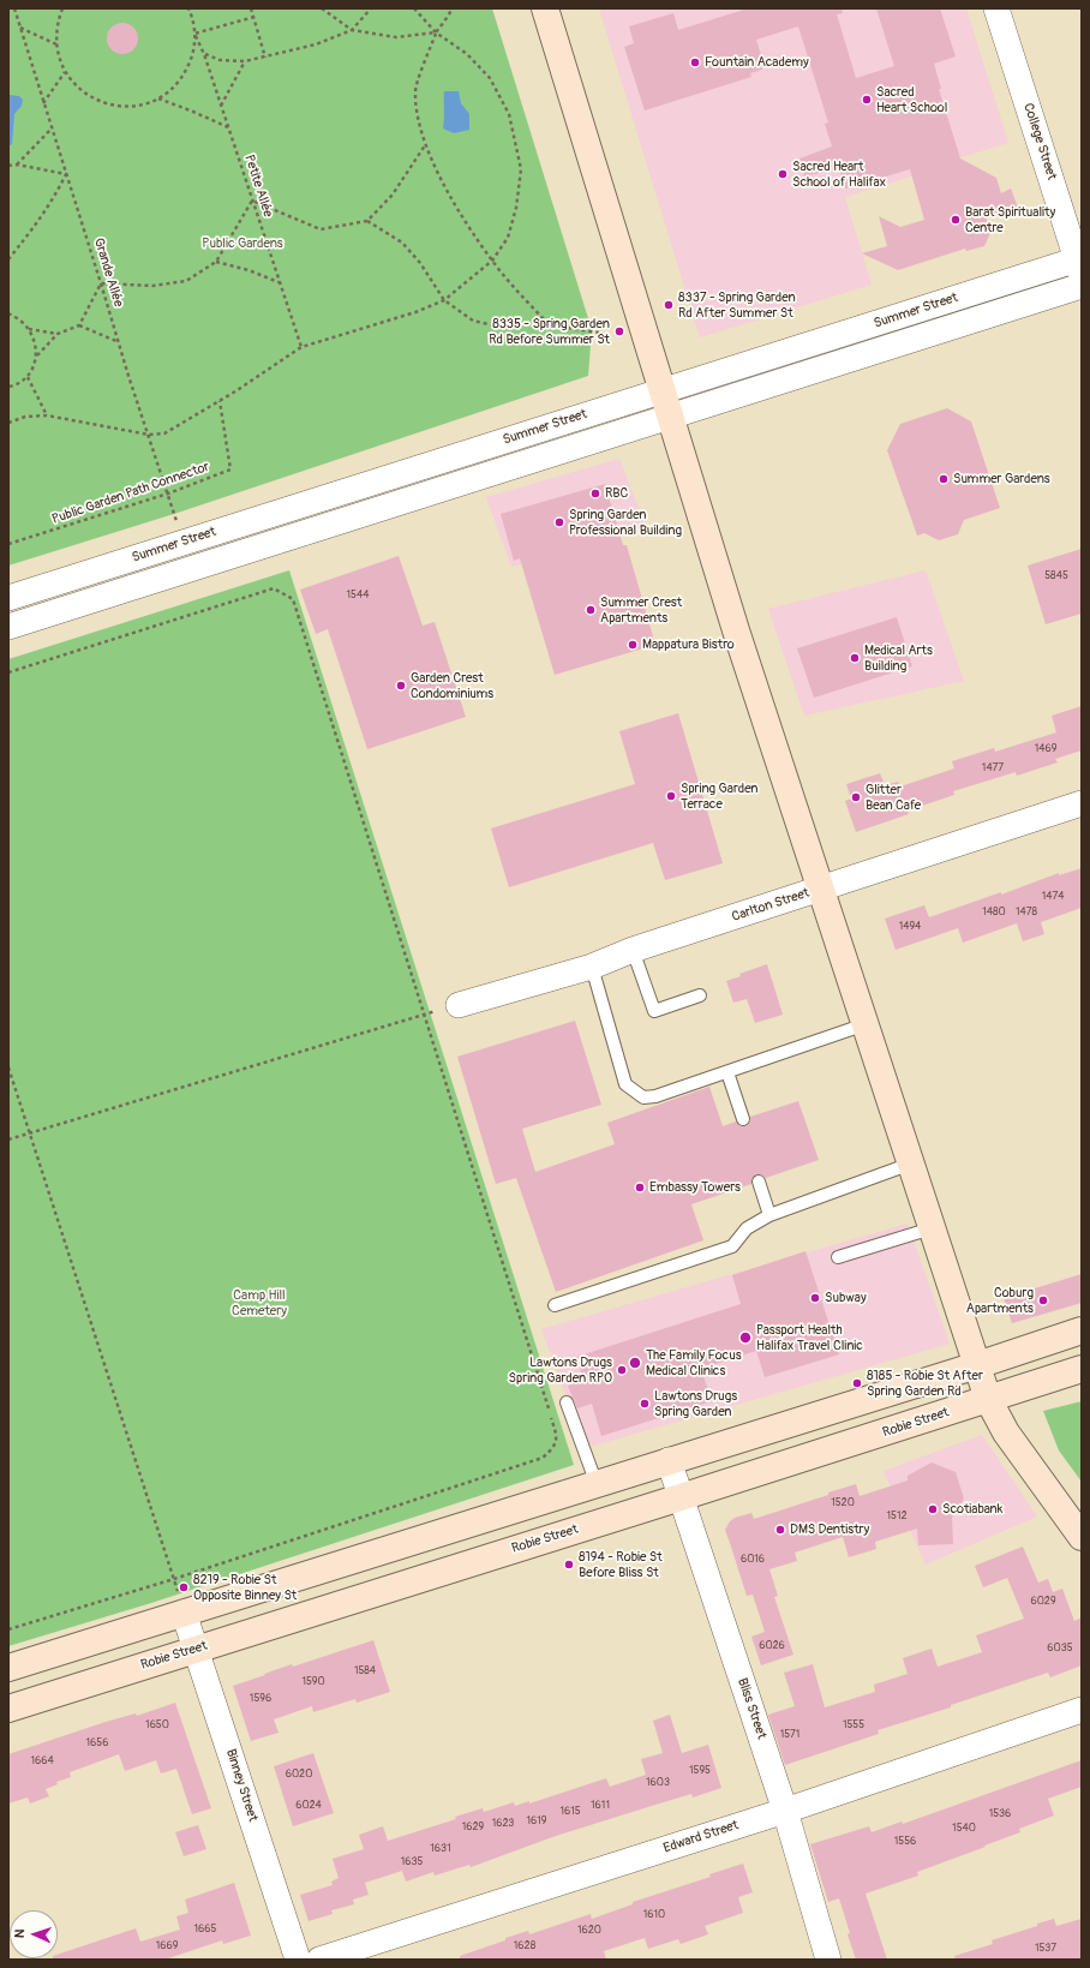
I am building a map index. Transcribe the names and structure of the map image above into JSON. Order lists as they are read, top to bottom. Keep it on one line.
{"streets":{"main road":["Robie Street"],"street":["College Street","Summer Street","Carlton Street","Bliss Street","Binney Street","Edward Street"],"path":["Petite Allée","Grande Allée","Public Garden Path Connector"]},"crossings":[["College Street","Summer Street"],["Grande Allée","Summer Street"],["Grande Allée","Public Garden Path Connector"],["Robie Street","Bliss Street"],["Robie Street","Binney Street"],["Bliss Street","Edward Street"]],"parks":["Public Gardens","Camp Hill Cemetery"],"places":["Fountain Academy","Sacred Heart School","Sacred Heart School of Halifax","Barat Spirituality Centre","8337 - Spring Garden Rd After Summer St","8335 - Spring Garden Rd Before Summer St","Summer Gardens","RBC","Spring Garden Professional Building","Summer Crest Apartments","Mappatura Bistro","Medical Arts Building","Garden Crest Condominiums","Spring Garden Terrace","Glitter Bean Cafe","Embassy Towers","Subway","Coburg Apartments","Passport Health Halifax Travel Clinic","The Family Focus Medical Clinics","Lawtons Drugs Spring Garden RPO","8185 - Robie St After Spring Garden Rd","Lawtons Drugs Spring Garden","Scotiabank","DMS Dentistry","8194 - Robie St Before Bliss St","8219 - Robie St Opposite Binney St"],"house_numbers":["5845","1544","1469","1477","1474","1480","1478","1494","1520","1512","6016","6029","6026","6035","1584","1590","1596","1650","1555","1571","1656","1664","1595","6020","1603","6024","1611","1615","1536","1619","1623","1629","1540","1556","1631","1635","1610","1665","1620","1669","1628","1537"],"north":"left"}
